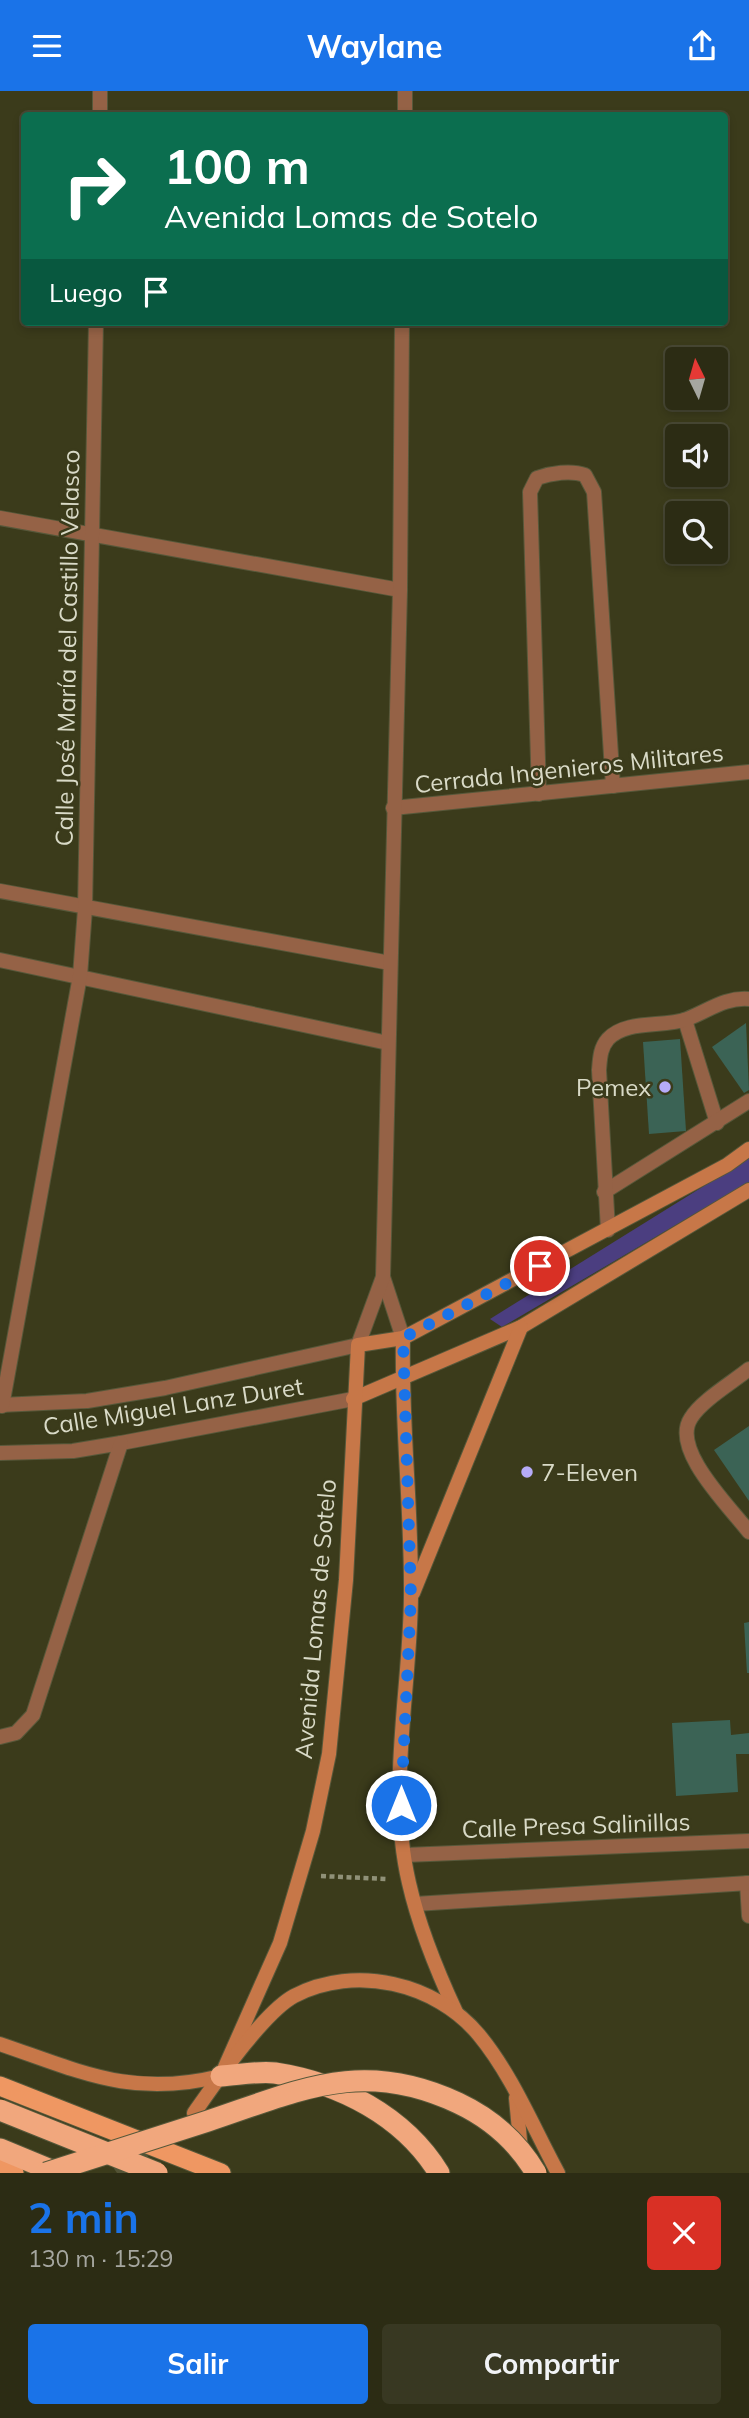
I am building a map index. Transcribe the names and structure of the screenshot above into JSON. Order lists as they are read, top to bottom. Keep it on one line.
{"streets":{"main road":["Avenida Lomas de Sotelo"],"street":["Calle José María del Castillo Velasco","Cerrada Ingenieros Militares","Calle Miguel Lanz Duret","Calle Presa Salinillas"]},"crossings":[["Calle José María del Castillo Velasco","Calle Miguel Lanz Duret"],["Calle Miguel Lanz Duret","Avenida Lomas de Sotelo"]],"places":["Pemex","7-Eleven"],"north":"top","page":{"header":"Waylane","turn":["100 m","Avenida Lomas de Sotelo"],"then":"Luego","heading":["2 min","130 m · 15:29"],"buttons":["Salir","Compartir"]}}
